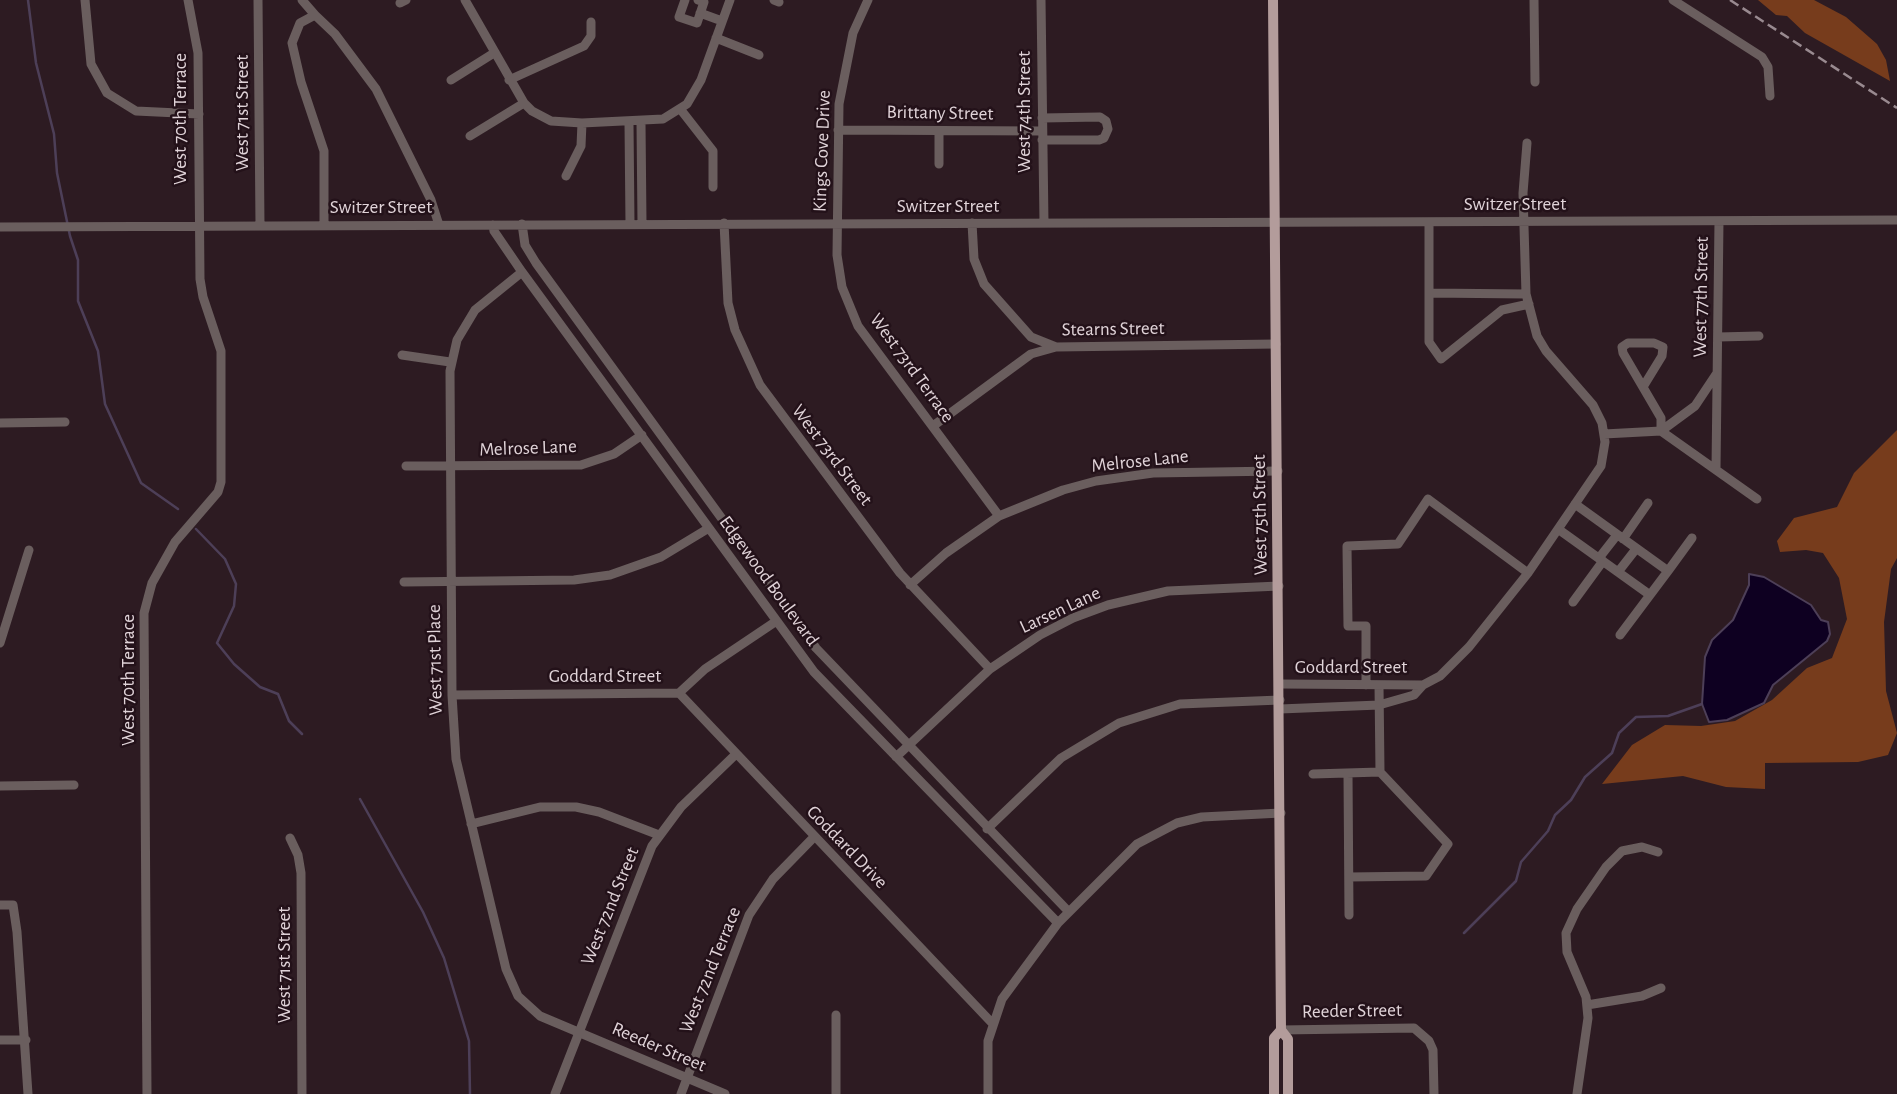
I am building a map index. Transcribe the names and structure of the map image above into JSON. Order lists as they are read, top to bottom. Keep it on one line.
{"streets":{"main road":["West 75th Street"],"street":["West 74th Street","West 71st Street","Brittany Street","West 70th Terrace","Kings Cove Drive","Switzer Street","West 77th Street","Stearns Street","West 73rd Terrace","Melrose Lane","West 73rd Street","Edgewood Boulevard","Larsen Lane","West 71st Place","Goddard Street","Goddard Drive","West 72nd Street","West 72nd Terrace","Reeder Street"]},"crossings":[["West 74th Street","Brittany Street"],["West 74th Street","Switzer Street"],["West 71st Street","Switzer Street"],["Brittany Street","Kings Cove Drive"],["West 70th Terrace","Switzer Street"],["Kings Cove Drive","Switzer Street"],["Kings Cove Drive","West 73rd Terrace"],["Switzer Street","West 77th Street"],["Switzer Street","West 73rd Terrace"],["Switzer Street","West 73rd Street"],["Switzer Street","West 75th Street"],["Switzer Street","Edgewood Boulevard"],["Stearns Street","West 73rd Terrace"],["Stearns Street","West 75th Street"],["West 73rd Terrace","Melrose Lane"],["Melrose Lane","West 73rd Street"],["Melrose Lane","West 75th Street"],["Melrose Lane","Edgewood Boulevard"],["Melrose Lane","West 71st Place"],["West 73rd Street","Larsen Lane"],["West 75th Street","Larsen Lane"],["West 75th Street","Goddard Street"],["West 75th Street","Reeder Street"],["Edgewood Boulevard","Larsen Lane"],["Edgewood Boulevard","West 71st Place"],["Edgewood Boulevard","Goddard Street"],["West 71st Place","Goddard Street"],["West 71st Place","West 72nd Street"],["West 71st Place","Reeder Street"],["Goddard Street","Goddard Drive"],["Goddard Drive","West 72nd Street"],["Goddard Drive","West 72nd Terrace"],["West 72nd Street","Reeder Street"],["West 72nd Terrace","Reeder Street"]]}
